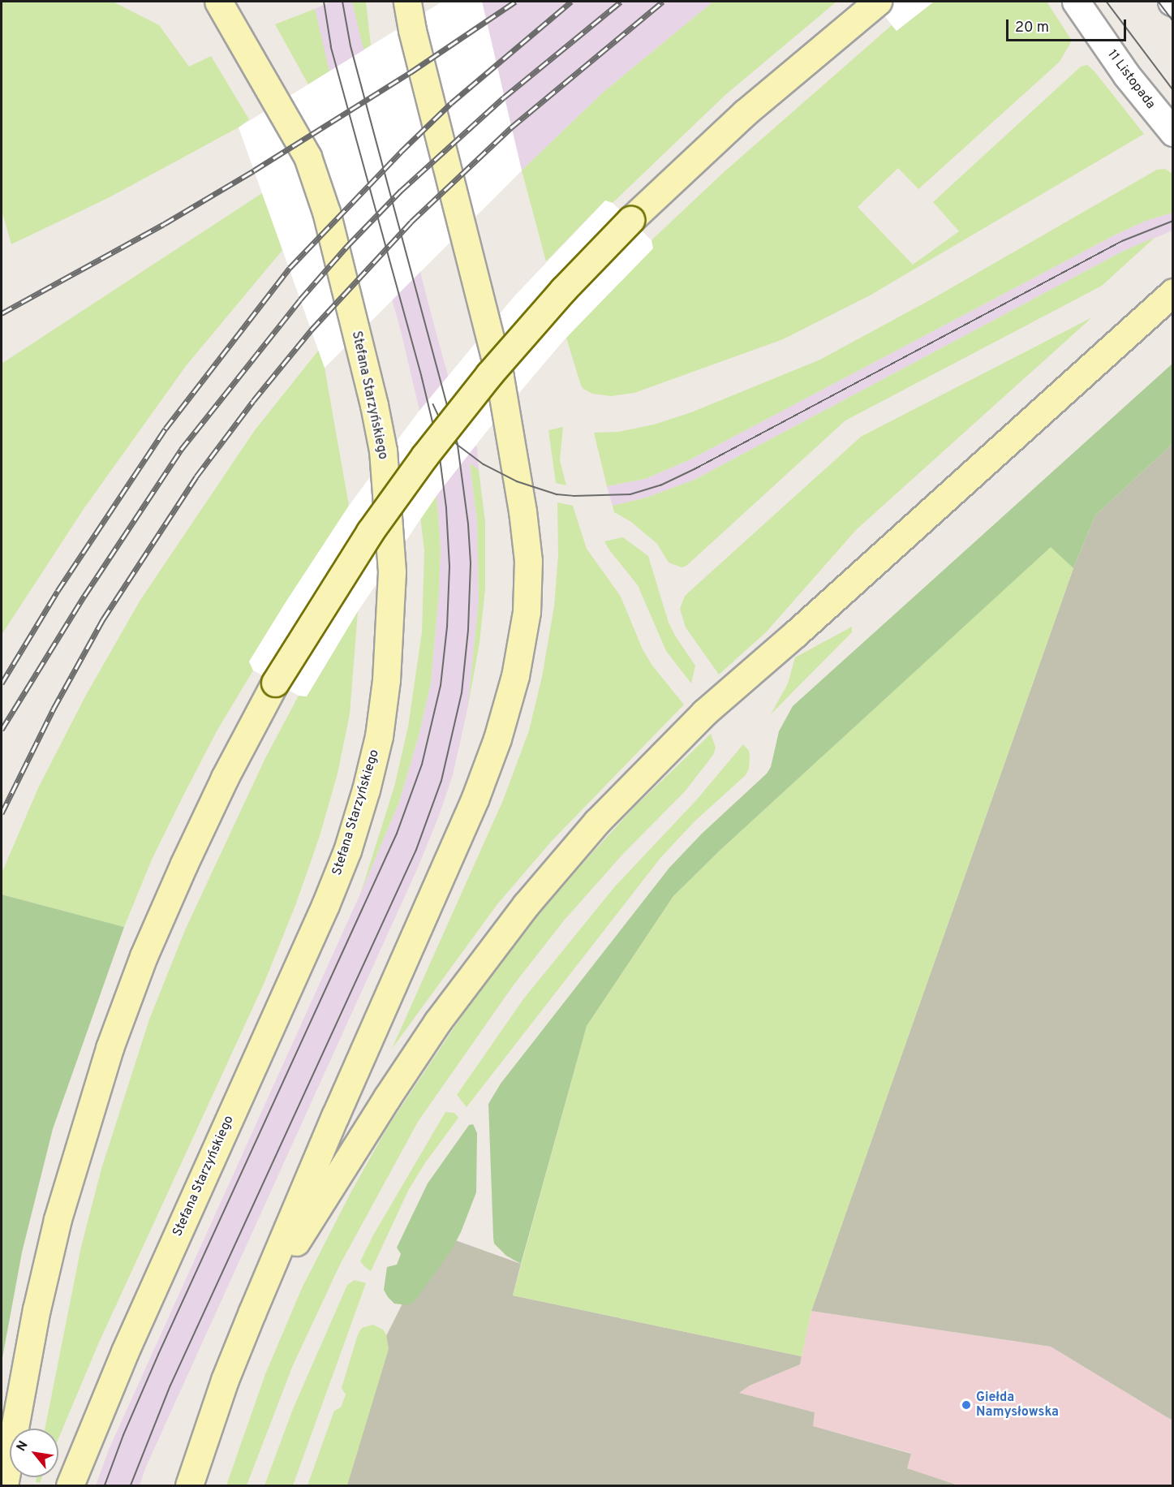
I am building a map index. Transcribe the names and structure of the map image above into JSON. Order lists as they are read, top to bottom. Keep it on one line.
{"streets":{"main road":["Stefana Starzyńskiego"],"street":["11 Listopada"]},"places":["Giełda Namysłowska"],"scale_bar":"20 m","north":"top left"}
